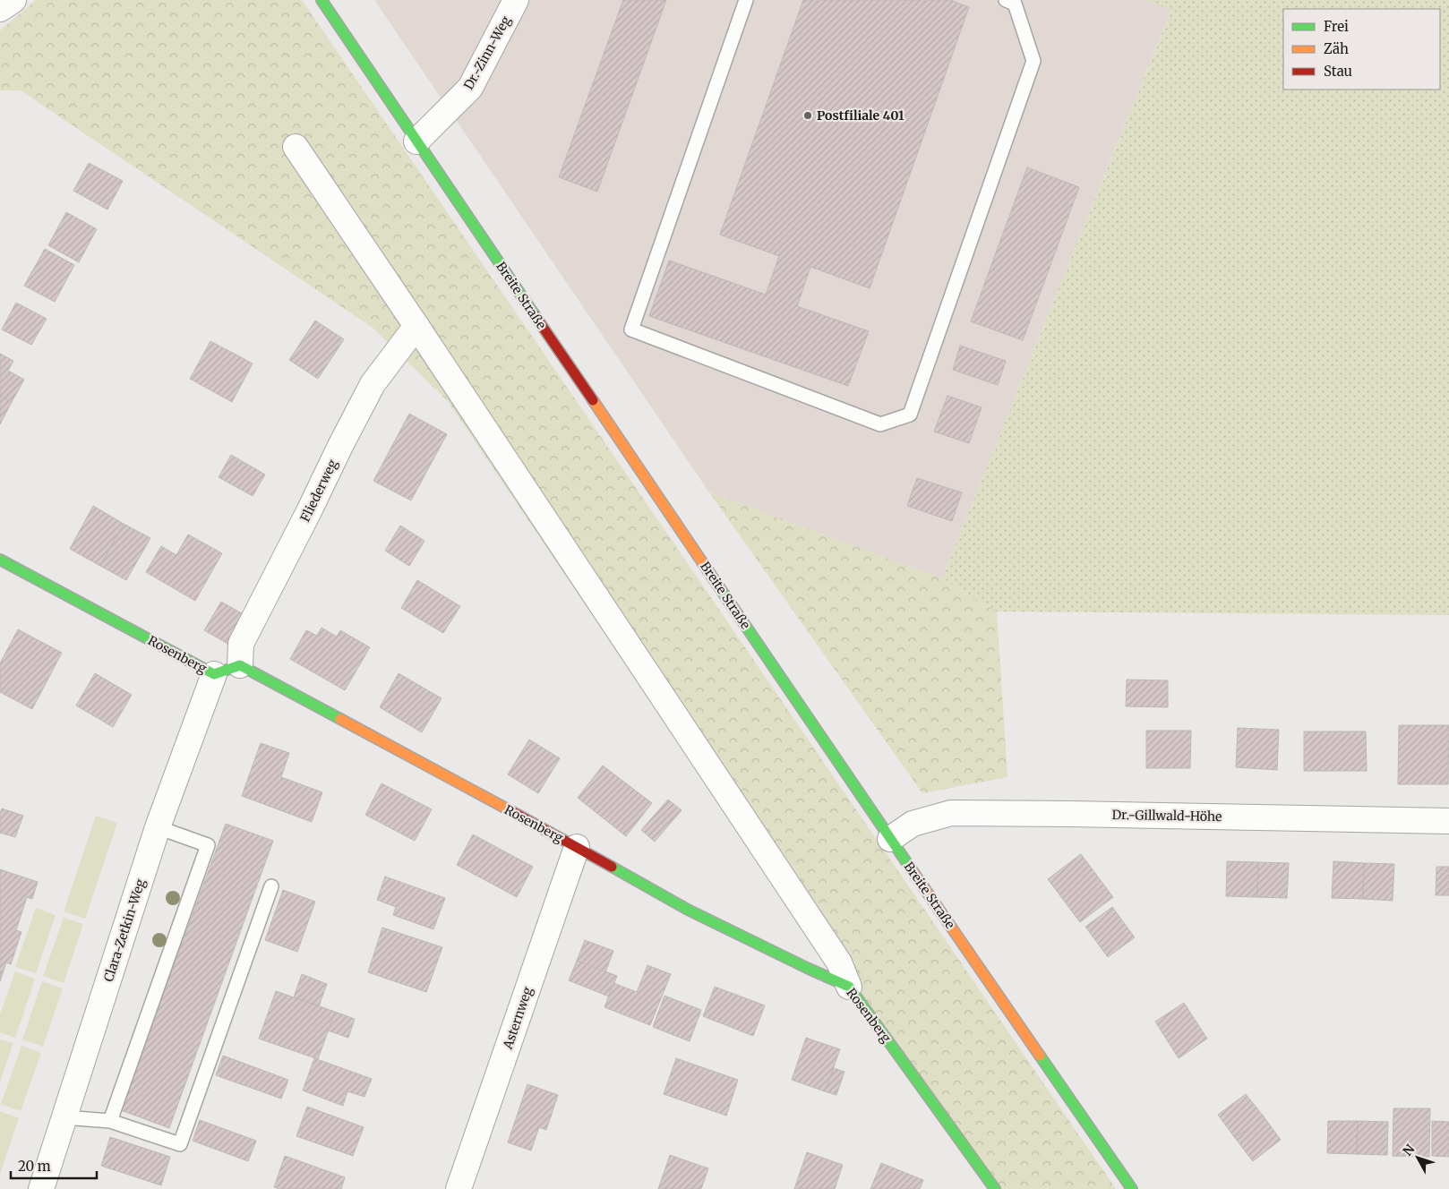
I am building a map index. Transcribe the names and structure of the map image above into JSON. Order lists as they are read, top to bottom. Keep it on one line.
{"streets":{"main road":["Breite Straße","Rosenberg"],"street":["Dr.-Zinn-Weg","Fliederweg","Dr.-Gillwald-Höhe","Clara-Zetkin-Weg","Asternweg"]},"crossings":[["Dr.-Zinn-Weg","Breite Straße"],["Breite Straße","Dr.-Gillwald-Höhe"],["Fliederweg","Rosenberg"],["Rosenberg","Clara-Zetkin-Weg"],["Rosenberg","Asternweg"]],"places":["Postfiliale 401"],"legend":["Frei","Zäh","Stau"],"scale_bar":"20 m","north":"top left"}
